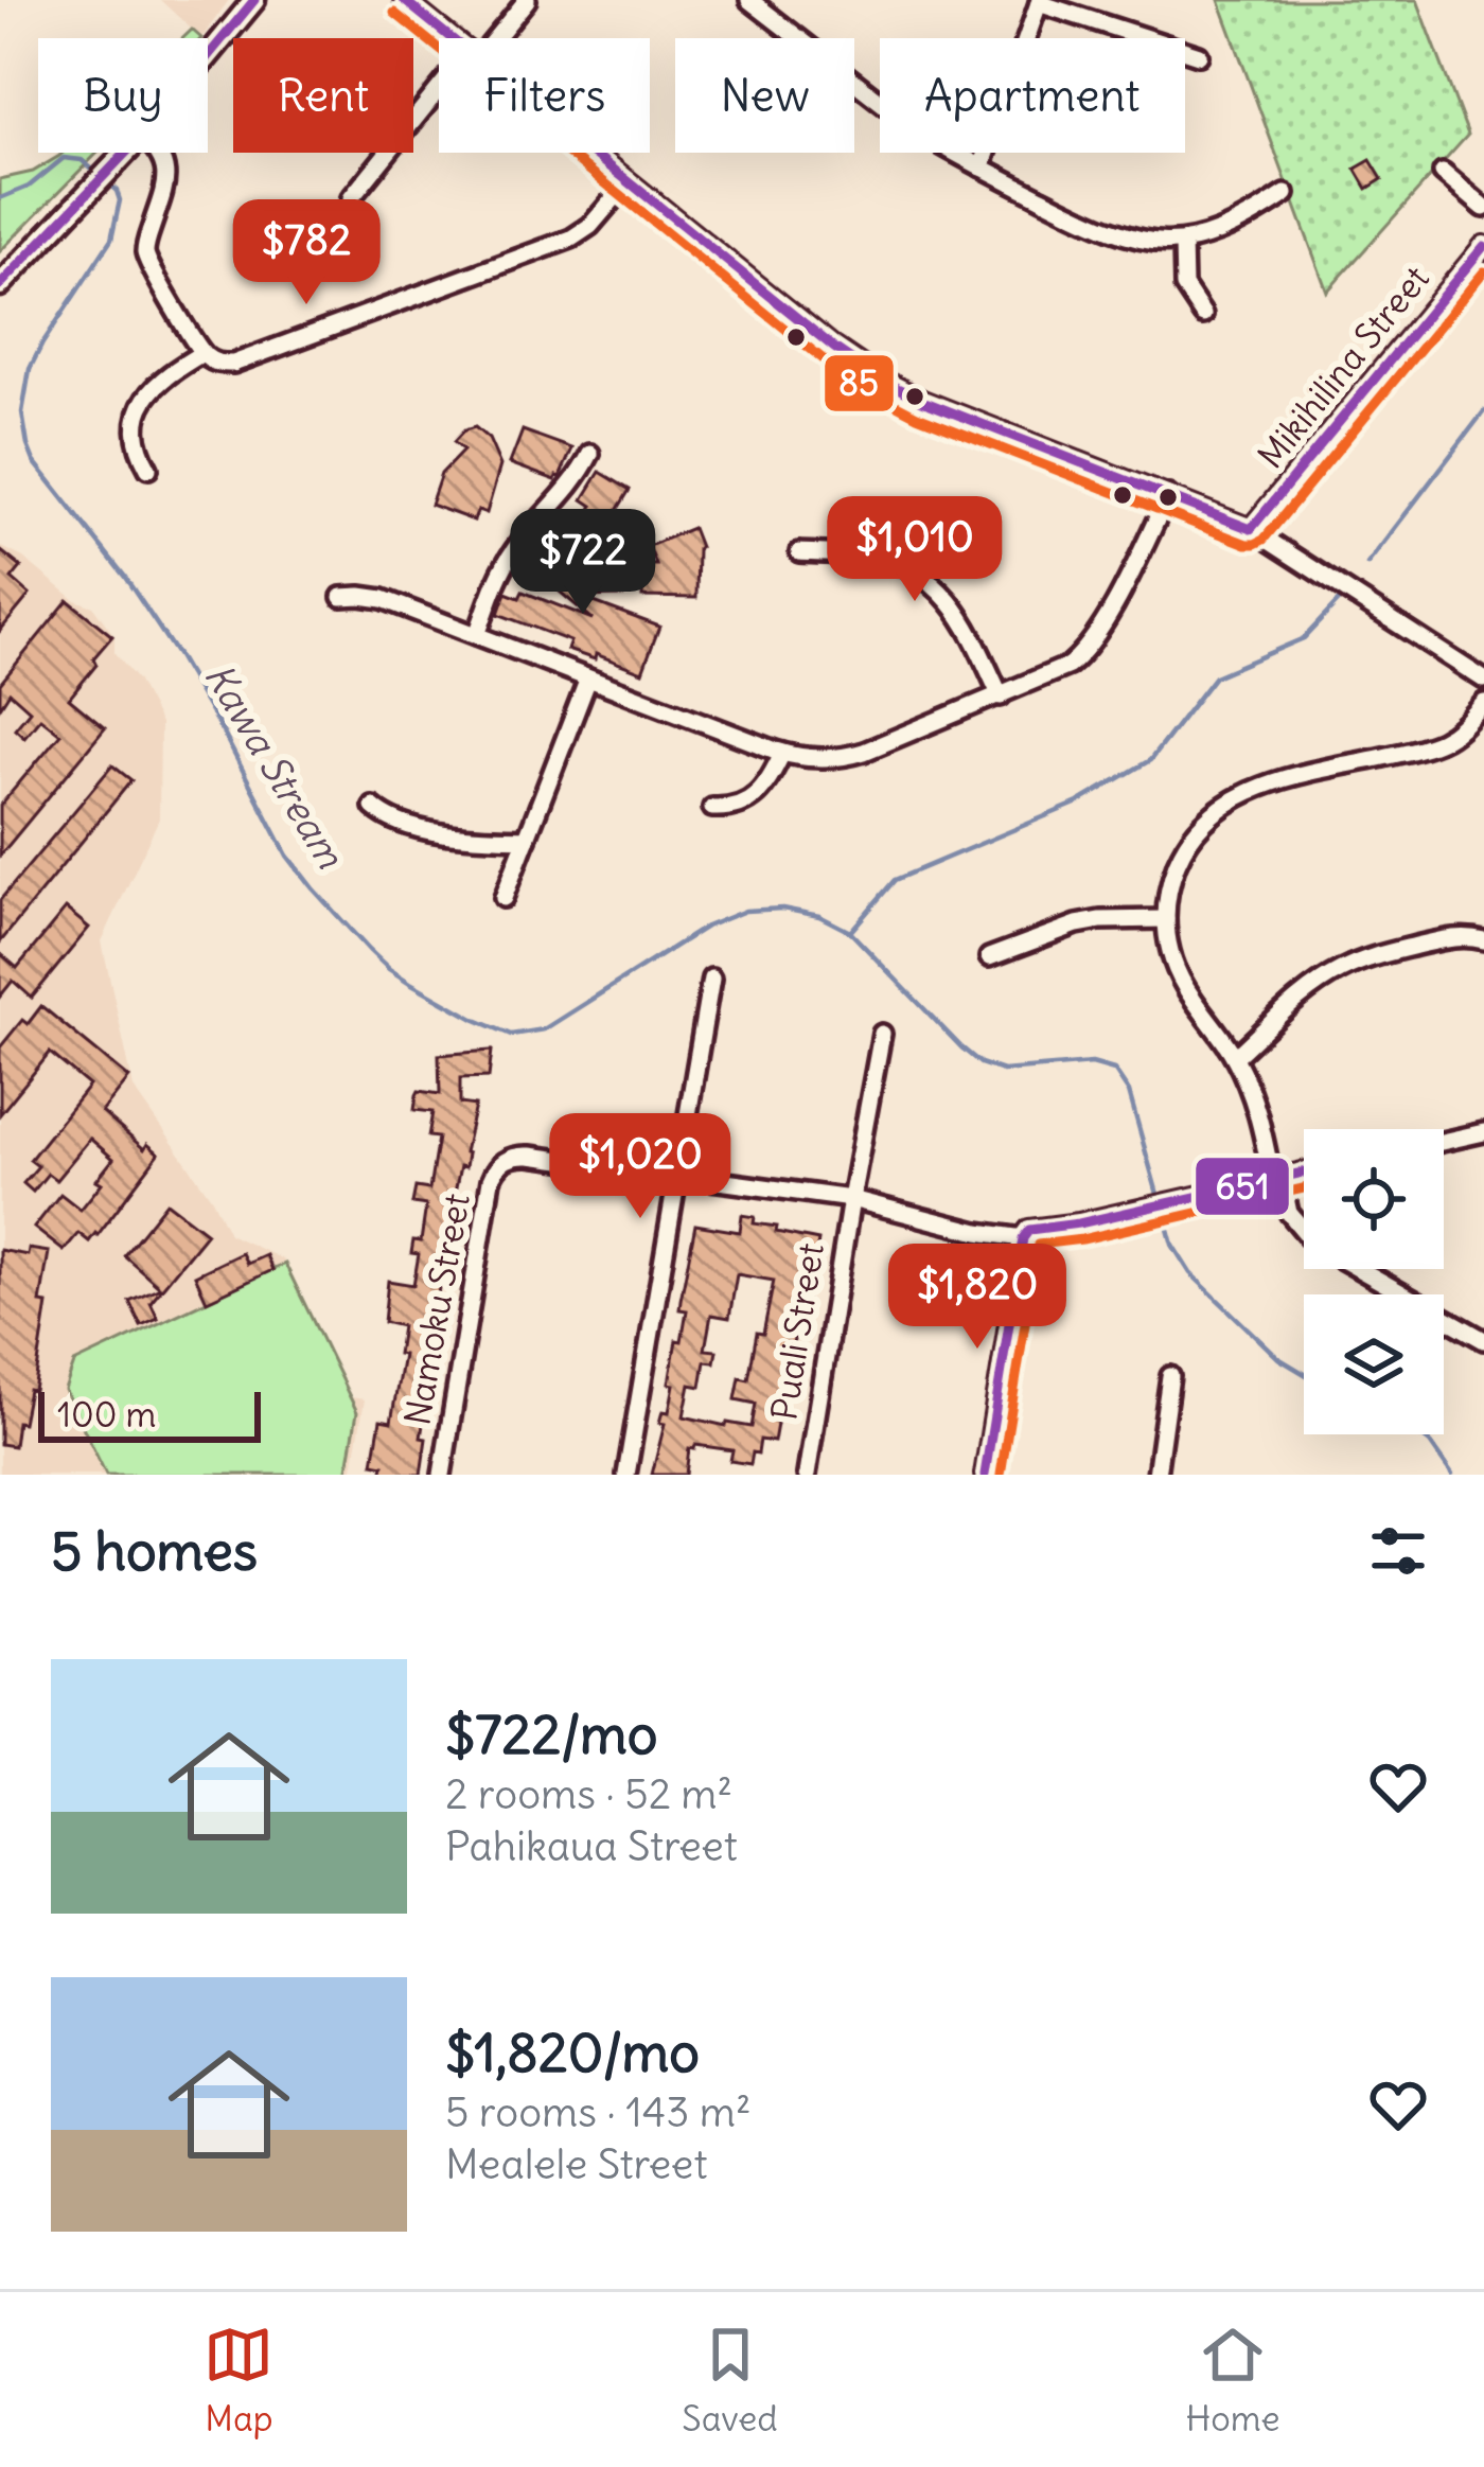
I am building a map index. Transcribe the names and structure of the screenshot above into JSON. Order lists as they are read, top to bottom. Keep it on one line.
{"streets":{"street":["Mikihilina Street","Namoku Street","Puali Street"]},"crossings":[["Namoku Street","Puali Street"]],"water":["Kawa Stream"],"lines":["transit line 651","transit line 85"],"scale_bar":"100 m","page":{"chip":["Buy","Rent","Filters","New","Apartment"],"price":["$782","$1,010","$722","$1,020","$1,820"],"scale":"100 m","heading":"5 homes","list":[{"name":"$722/mo","note":"2 rooms · 52 m² · Pahikaua Street"},{"name":"$1,820/mo","note":"5 rooms · 143 m² · Mealele Street"}],"tabs":["Map","Saved","Home"]}}
